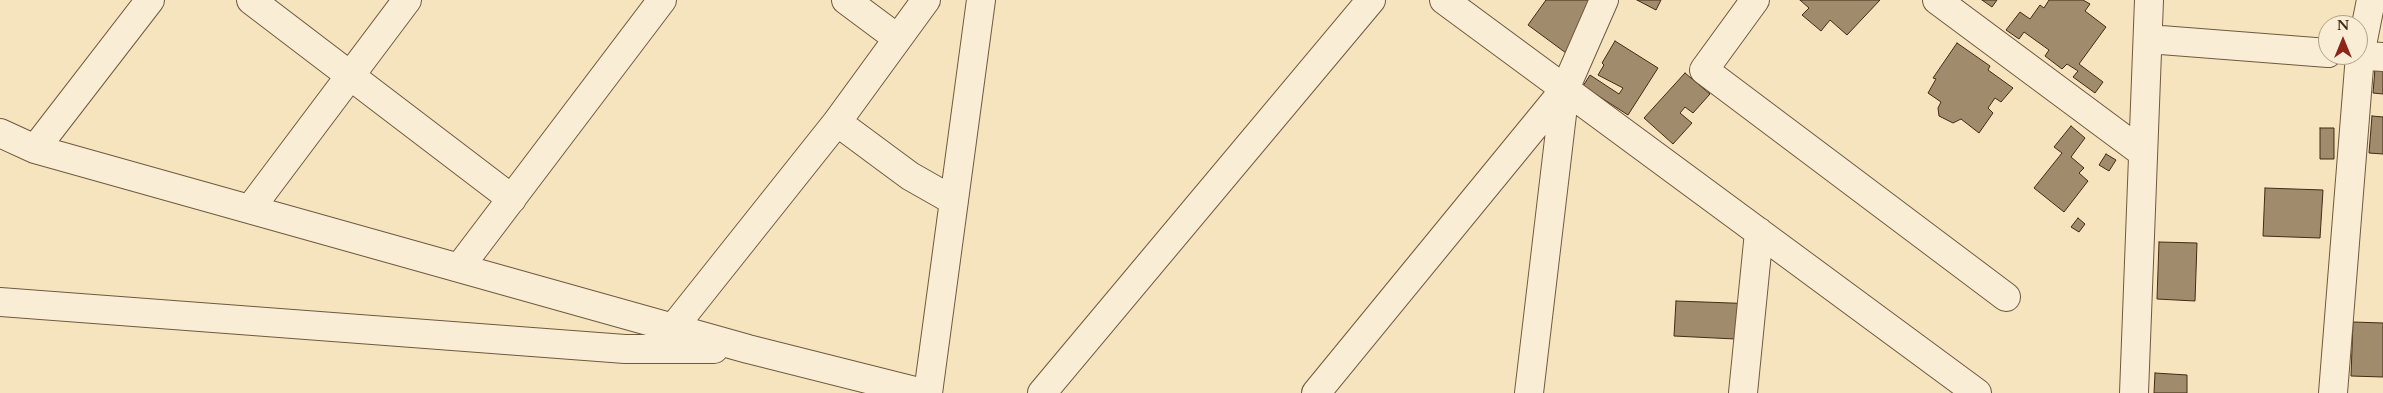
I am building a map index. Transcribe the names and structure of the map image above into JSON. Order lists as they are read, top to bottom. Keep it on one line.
{"north":"top"}
